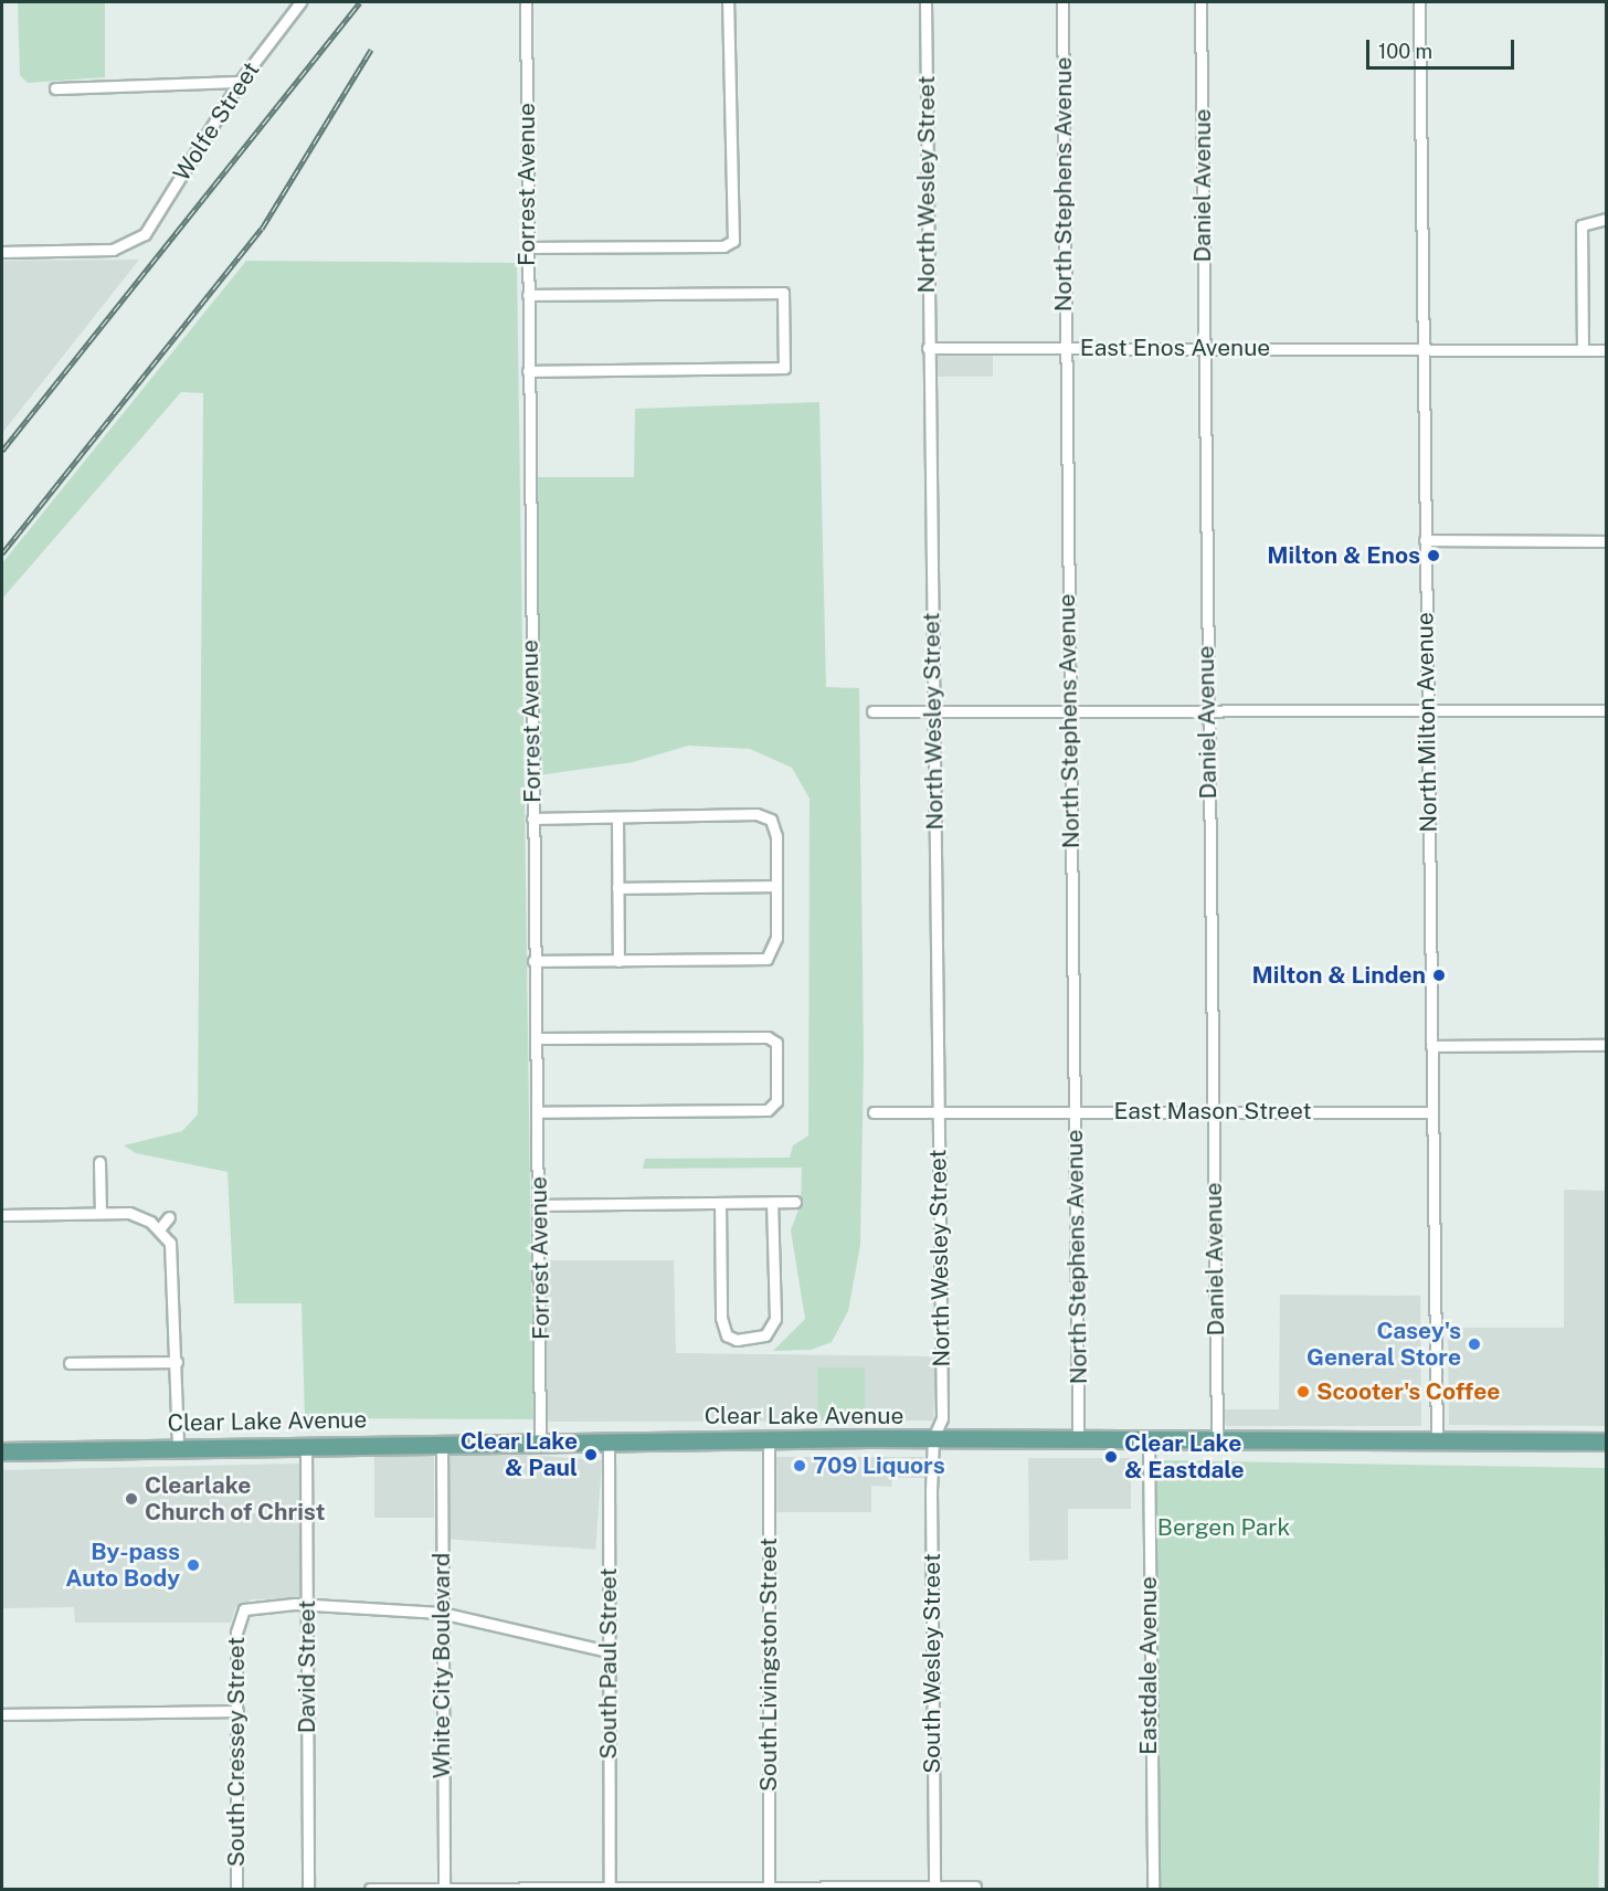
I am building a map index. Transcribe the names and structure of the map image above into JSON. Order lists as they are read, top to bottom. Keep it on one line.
{"streets":{"main road":["Clear Lake Avenue"],"street":["Wolfe Street","Forrest Avenue","North Wesley Street","North Stephens Avenue","Daniel Avenue","East Enos Avenue","North Milton Avenue","East Mason Street","South Paul Street","South Wesley Street","South Livingston Street","White City Boulevard","Eastdale Avenue","David Street","South Cressey Street"]},"crossings":[["Forrest Avenue","Clear Lake Avenue"],["North Wesley Street","East Enos Avenue"],["North Wesley Street","East Mason Street"],["North Wesley Street","Clear Lake Avenue"],["North Wesley Street","South Wesley Street"],["North Stephens Avenue","East Enos Avenue"],["North Stephens Avenue","East Mason Street"],["North Stephens Avenue","Clear Lake Avenue"],["Daniel Avenue","East Enos Avenue"],["Daniel Avenue","East Mason Street"],["Daniel Avenue","Clear Lake Avenue"],["East Enos Avenue","North Milton Avenue"],["North Milton Avenue","East Mason Street"],["North Milton Avenue","Clear Lake Avenue"],["Clear Lake Avenue","South Paul Street"],["Clear Lake Avenue","South Wesley Street"],["Clear Lake Avenue","South Livingston Street"],["Clear Lake Avenue","White City Boulevard"],["Clear Lake Avenue","Eastdale Avenue"],["Clear Lake Avenue","David Street"],["David Street","South Cressey Street"]],"parks":["Bergen Park"],"places":["Milton & Enos","Milton & Linden","Casey's General Store","Scooter's Coffee","Clear Lake & Paul","Clear Lake & Eastdale","709 Liquors","Clearlake Church of Christ","By-pass Auto Body"],"scale_bar":"100 m"}
